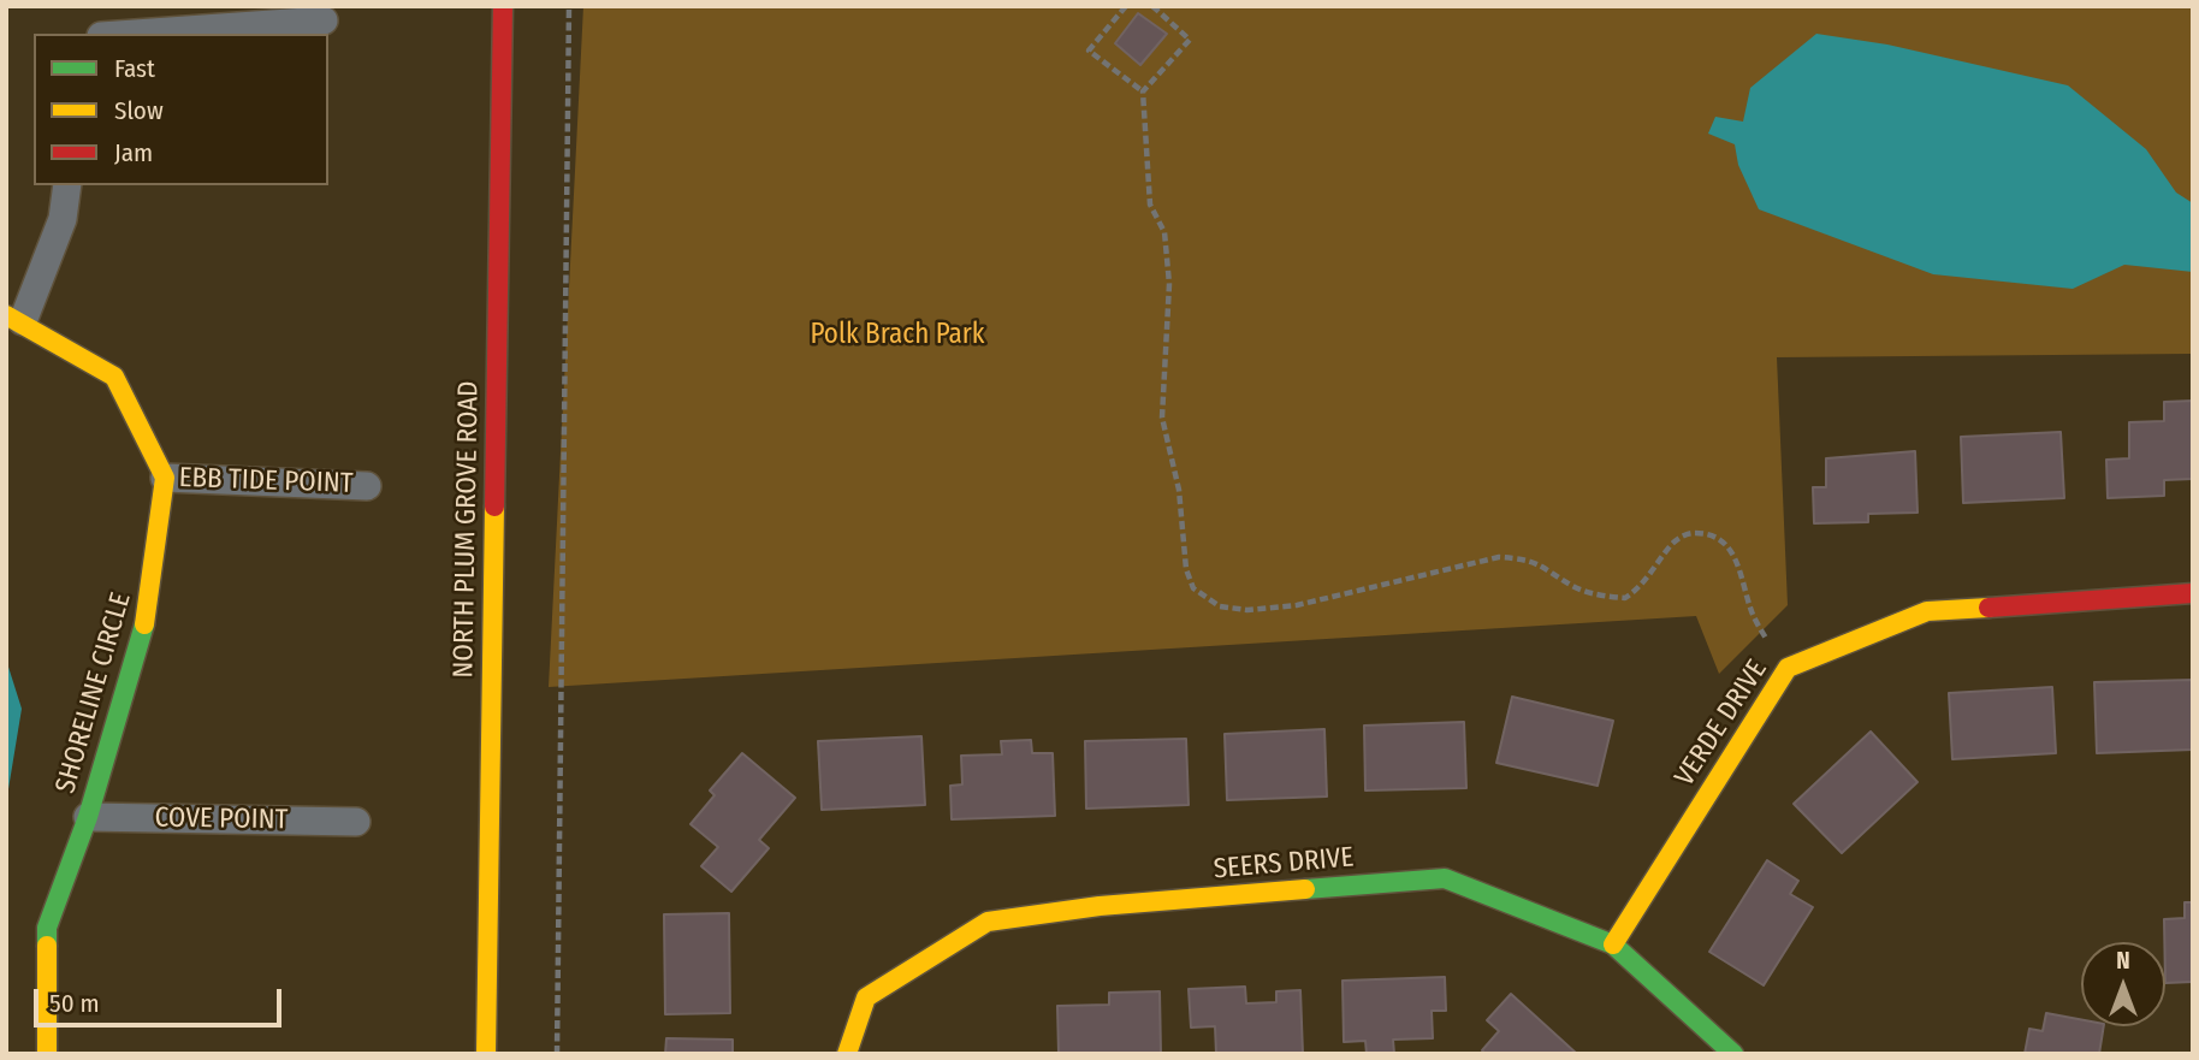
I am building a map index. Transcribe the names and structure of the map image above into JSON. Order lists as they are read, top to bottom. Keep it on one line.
{"streets":{"street":["EBB TIDE POINT","NORTH PLUM GROVE ROAD","SHORELINE CIRCLE","VERDE DRIVE","COVE POINT","SEERS DRIVE"]},"crossings":[["EBB TIDE POINT","SHORELINE CIRCLE"],["SHORELINE CIRCLE","COVE POINT"],["VERDE DRIVE","SEERS DRIVE"]],"parks":["Polk Brach Park"],"legend":["Fast","Slow","Jam"],"scale_bar":"50 m","north":"top"}
